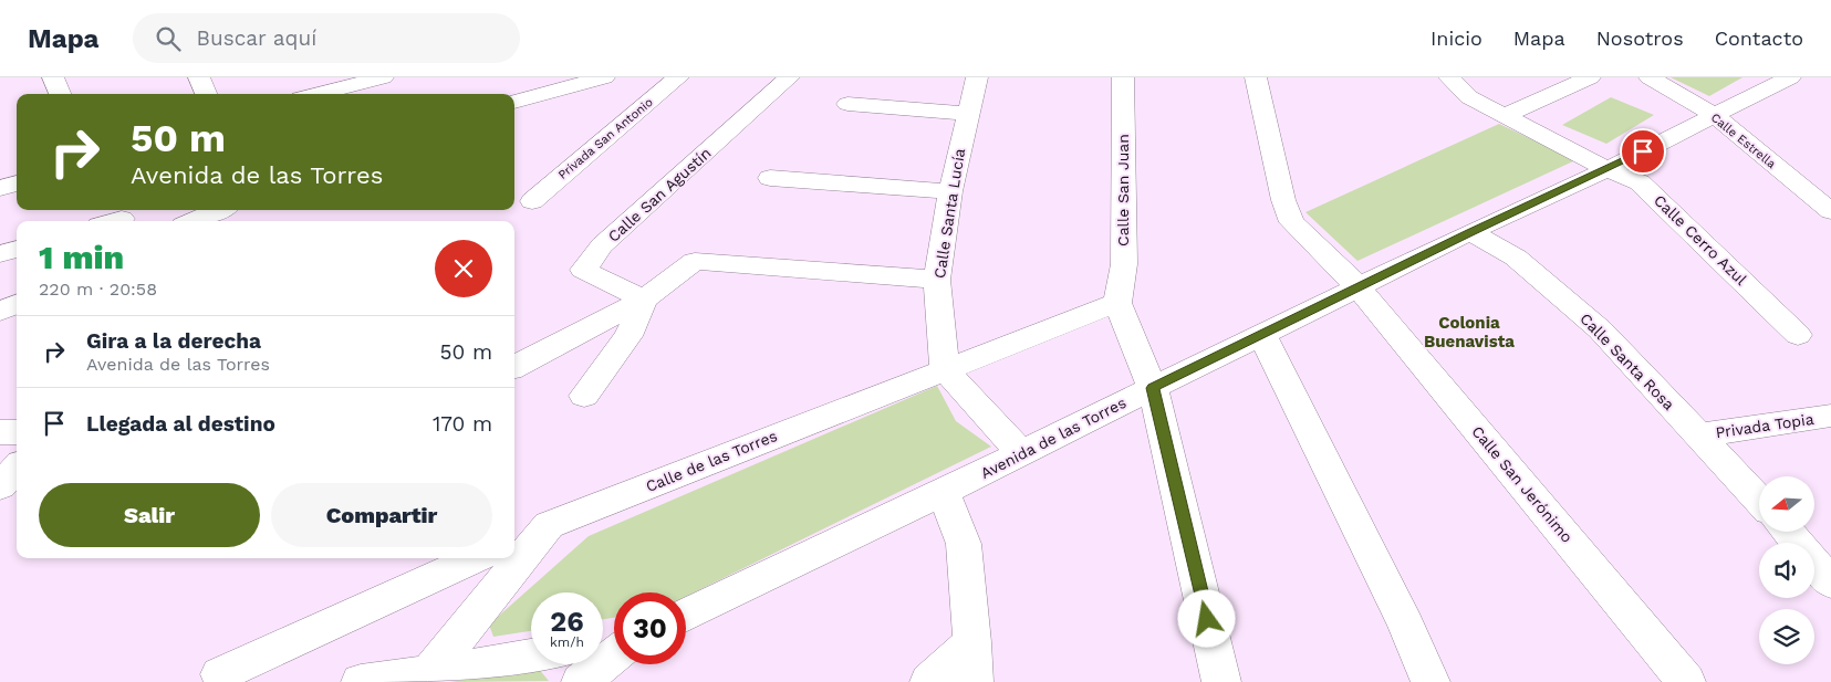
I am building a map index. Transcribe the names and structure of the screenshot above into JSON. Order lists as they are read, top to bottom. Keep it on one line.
{"streets":{"street":["Privada San Antonio","Calle Estrella","Calle San Juan","Calle San Agustín","Calle Santa Lucía","Calle Cerro Azul","Calle Santa Rosa","Privada Topia","Avenida de las Torres","Calle de las Torres","Calle San Jerónimo"]},"crossings":[["Calle Estrella","Avenida de las Torres"],["Calle San Juan","Calle de las Torres"],["Calle Santa Lucía","Calle de las Torres"],["Calle Cerro Azul","Avenida de las Torres"],["Calle Santa Rosa","Privada Topia"],["Calle Santa Rosa","Avenida de las Torres"],["Avenida de las Torres","Calle San Jerónimo"]],"districts":["Colonia Buenavista"],"north":"left","page":{"header":"Mapa","search":"Buscar aquí","nav":["Inicio","Mapa","Nosotros","Contacto"],"turn":["50 m","Avenida de las Torres"],"heading":["1 min","220 m · 20:58"],"list":[{"name":"Gira a la derecha","note":"Avenida de las Torres","value":"50 m"},{"name":"Llegada al destino","value":"170 m"}],"buttons":["Salir","Compartir"],"speed":"26 km/h","limit":"30"}}
